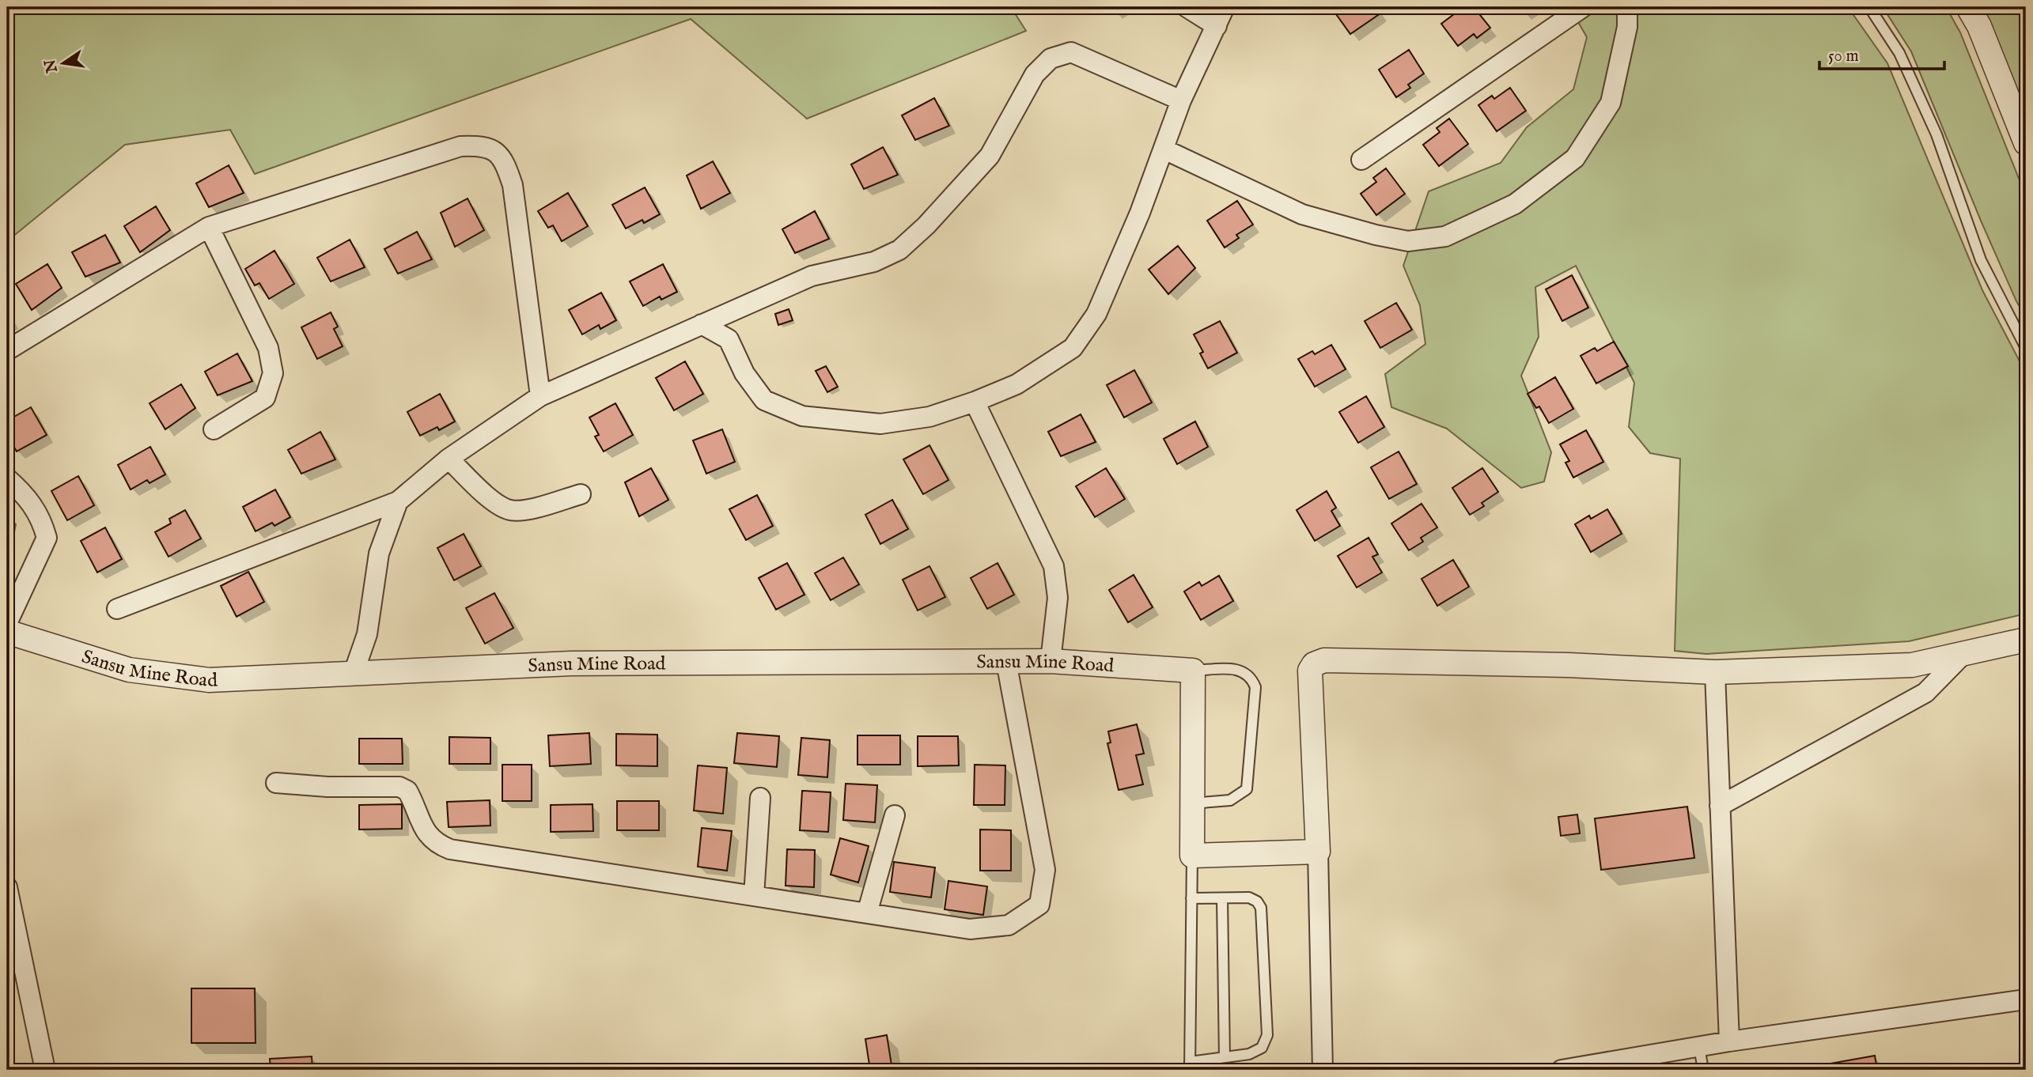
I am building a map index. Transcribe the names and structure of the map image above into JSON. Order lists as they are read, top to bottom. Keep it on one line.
{"streets":{"street":["Sansu Mine Road"]},"scale_bar":"50 m","north":"left"}
